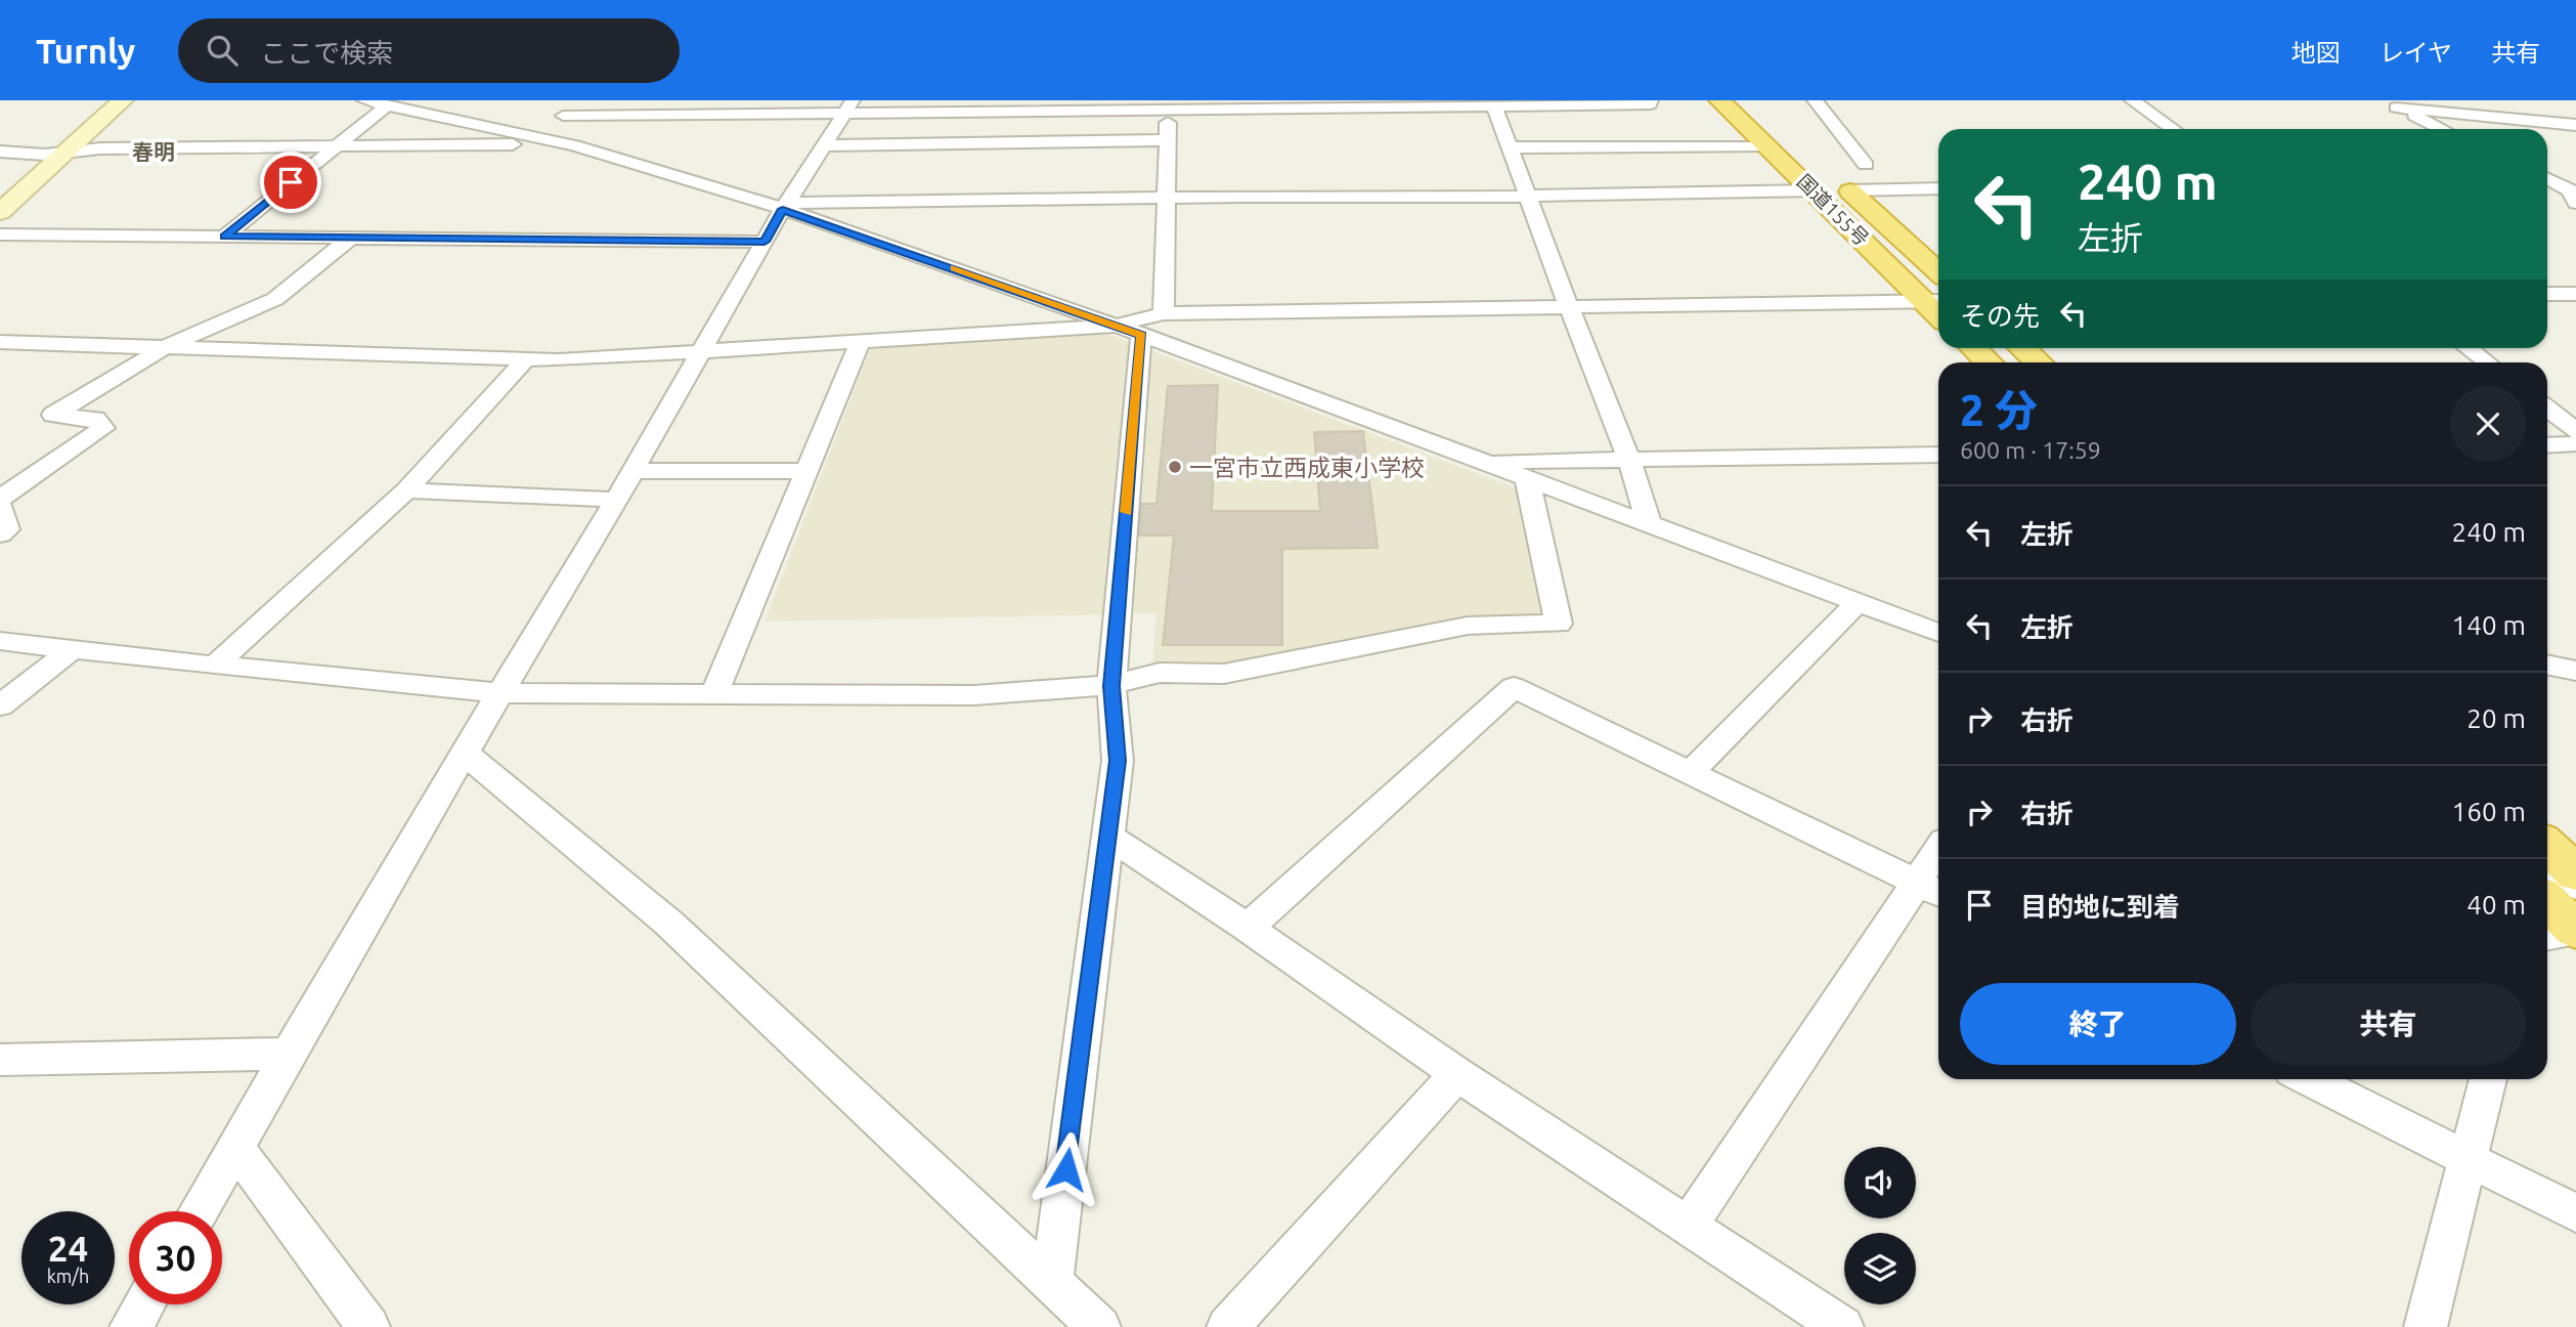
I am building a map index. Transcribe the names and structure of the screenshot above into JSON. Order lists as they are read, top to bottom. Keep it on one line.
{"streets":{"highway":["国道155号"]},"districts":["春明"],"places":["一宮市立西成東小学校"],"page":{"header":"Turnly","search":"ここで検索","nav":["地図","レイヤ","共有"],"turn":["240 m","左折"],"then":"その先","heading":["2 分","600 m · 17:59"],"list":[{"name":"左折","value":"240 m"},{"name":"左折","value":"140 m"},{"name":"右折","value":"20 m"},{"name":"右折","value":"160 m"},{"name":"目的地に到着","value":"40 m"}],"buttons":["終了","共有"],"speed":"24 km/h","limit":"30"}}
